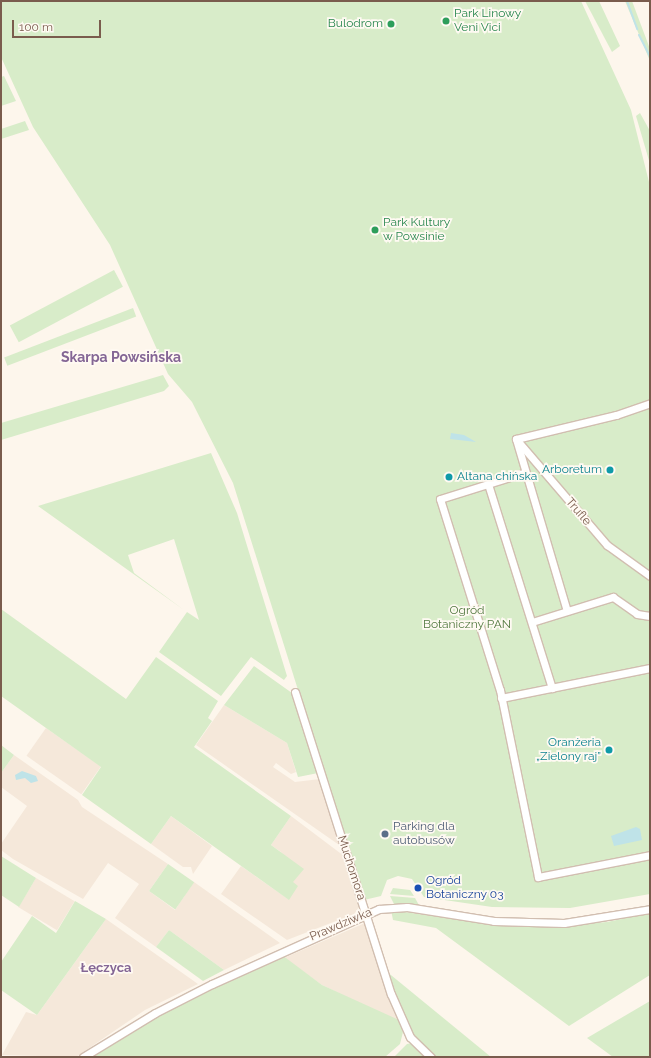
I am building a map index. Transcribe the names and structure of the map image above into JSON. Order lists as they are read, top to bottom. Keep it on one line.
{"streets":{"street":["Trufle","Muchomora","Prawdziwka"]},"crossings":[["Muchomora","Prawdziwka"]],"districts":["Skarpa Powsińska","Łęczyca"],"parks":["Ogród Botaniczny PAN"],"places":["Park Linowy Veni Vici","Bulodrom","Park Kultury w Powsinie","Arboretum","Altana chińska","Oranżeria „Zielony raj”","Parking dla autobusów","Ogród Botaniczny 03"],"scale_bar":"100 m"}
